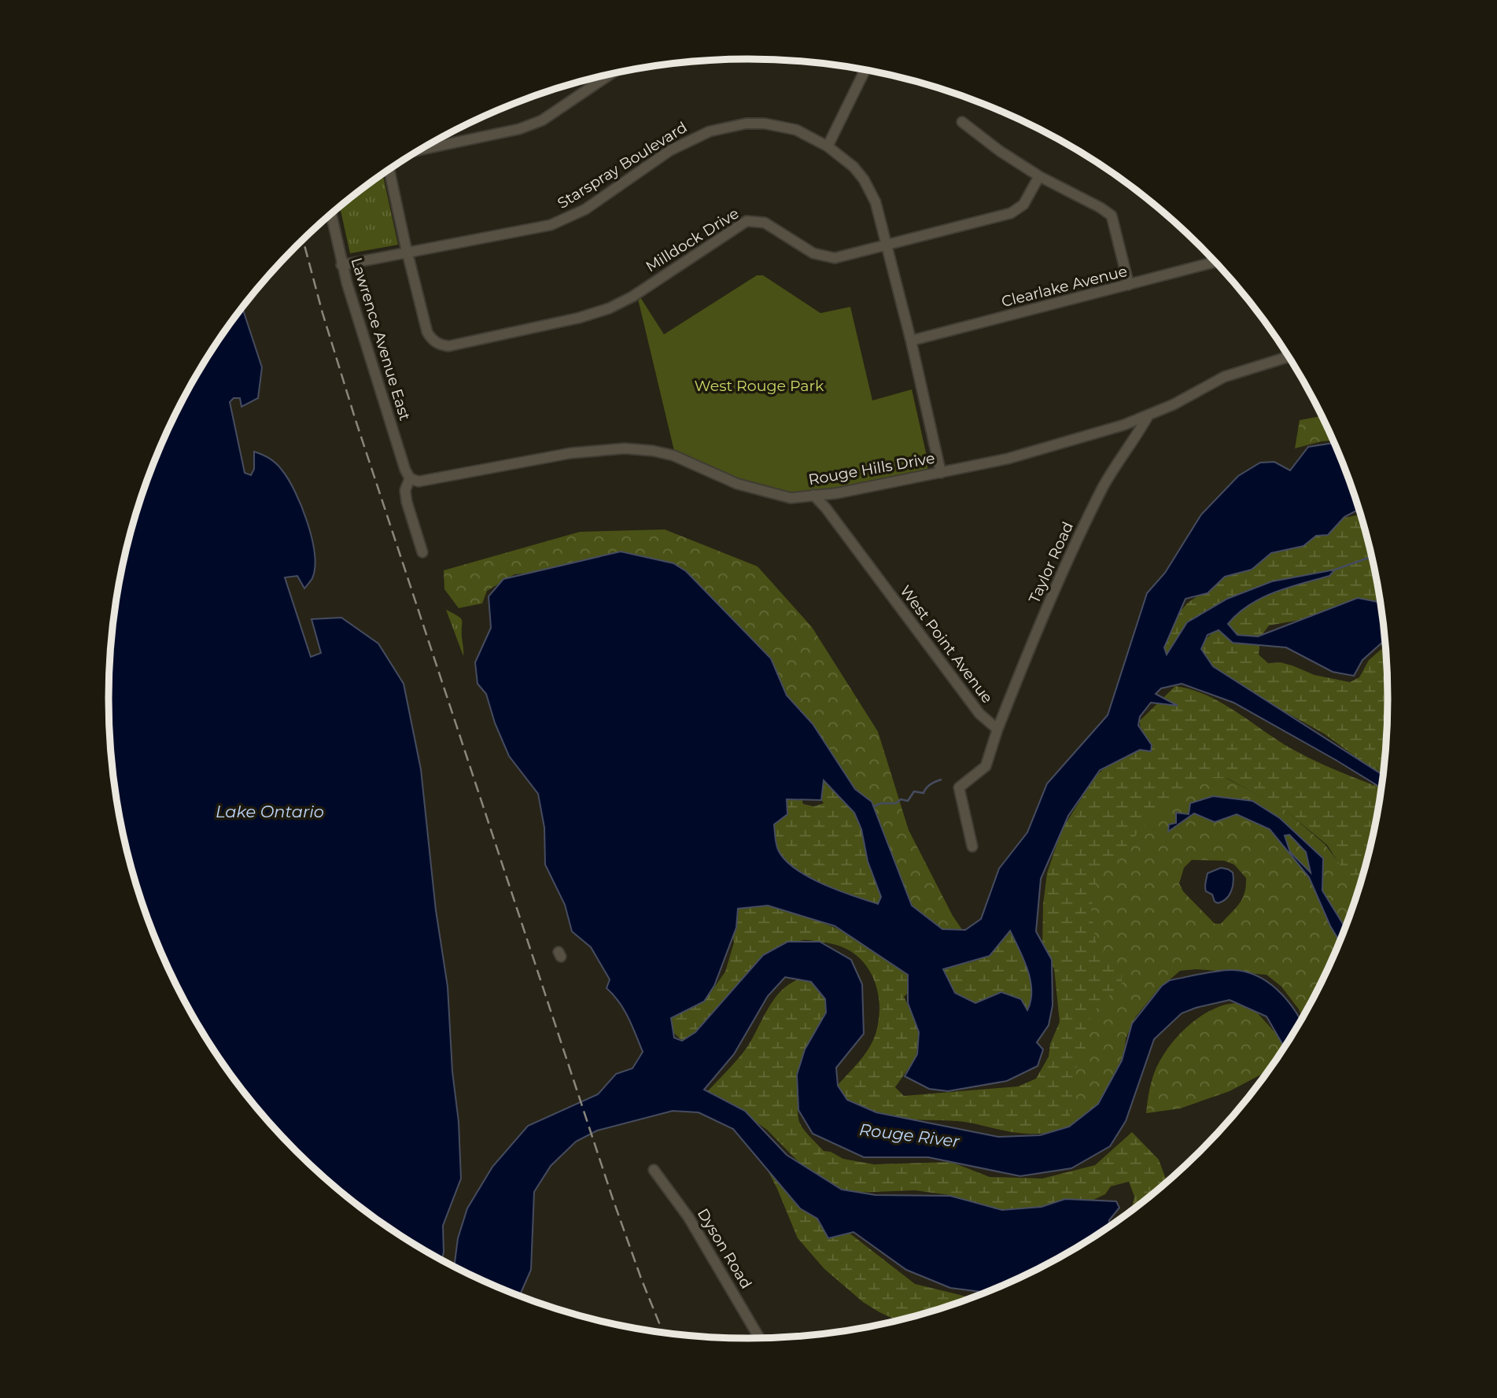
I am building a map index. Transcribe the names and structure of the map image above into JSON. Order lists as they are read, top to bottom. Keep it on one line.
{"streets":{"street":["Starspray Boulevard","Milldock Drive","Clearlake Avenue","Lawrence Avenue East","Rouge Hills Drive","Taylor Road","West Point Avenue","Dyson Road"]},"crossings":[["Starspray Boulevard","Milldock Drive"],["Starspray Boulevard","Clearlake Avenue"],["Starspray Boulevard","Lawrence Avenue East"],["Starspray Boulevard","Rouge Hills Drive"],["Lawrence Avenue East","Rouge Hills Drive"],["Rouge Hills Drive","Taylor Road"],["Rouge Hills Drive","West Point Avenue"],["Taylor Road","West Point Avenue"]],"water":["Lake Ontario","Rouge River"],"parks":["West Rouge Park"]}
